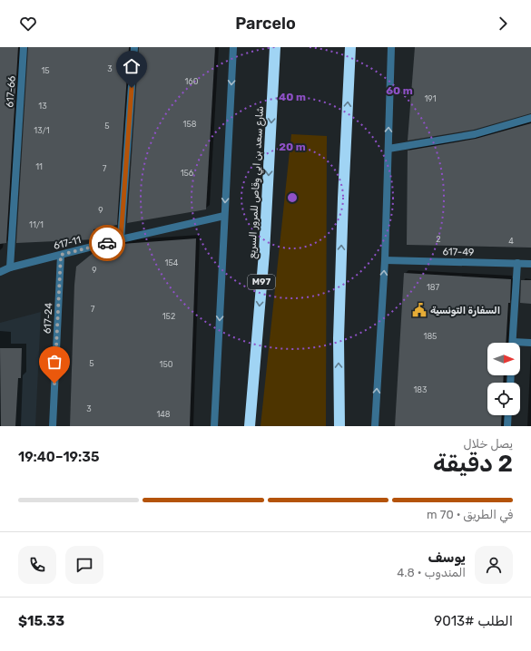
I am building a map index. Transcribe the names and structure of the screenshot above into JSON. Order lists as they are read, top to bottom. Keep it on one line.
{"streets":{"highway":["شارع سعد بن ابي وقاص للمرور السريع","M97"],"street":["617-66","617-11","617-49","617-24"]},"crossings":[["617-66","617-11"],["617-11","617-24"]],"places":{"public building":["السفارة التونسية"]},"house_numbers":["3","15","160","191","13","158","5","13/1","11","7","156","9","11/1","2","4","154","9","187","7","152","185","5","150","183","3","148"],"north":"right","page":{"header":"Parcelo","heading":["2 دقيقة","يصل خلال","19:35–19:40"],"panel":["يوسف","المندوب · 4.8","الطلب #9013","$15.33"],"bar":"في الطريق · 70 m"},"rings":["60 m","40 m","20 m"]}
